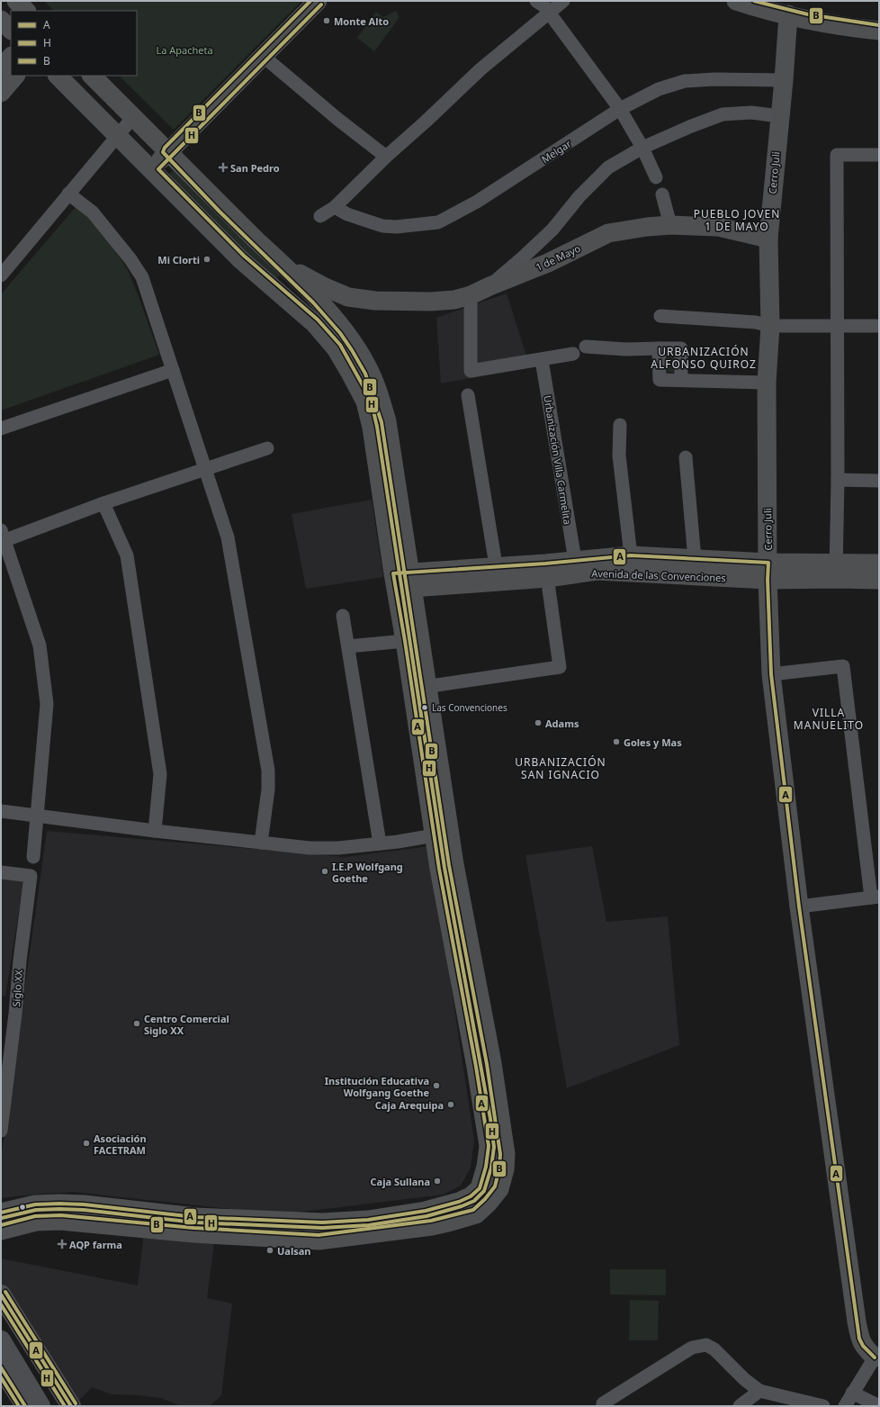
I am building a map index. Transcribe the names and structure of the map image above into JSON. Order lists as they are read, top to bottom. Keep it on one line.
{"streets":{"main road":["Cerro Juli","1 de Mayo","Avenida de las Convenciones"],"street":["Melgar","Urbanización Villa Carmelita","Siglo XX"]},"crossings":[["Melgar","Cerro Juli"],["Cerro Juli","1 de Mayo"],["Cerro Juli","Avenida de las Convenciones"],["Urbanización Villa Carmelita","Avenida de las Convenciones"]],"districts":["PUEBLO JOVEN 1 DE MAYO","URBANIZACIÓN ALFONSO QUIROZ","VILLA MANUELITO","URBANIZACIÓN SAN IGNACIO"],"parks":["La Apacheta"],"places":{"other":["Monte Alto","Mi Clorti","Las Convenciones","Adams","Goles y Mas","I.E.P Wolfgang Goethe","Centro Comercial Siglo XX","Institución Educativa Wolfgang Goethe","Caja Arequipa","Asociación FACETRAM","Caja Sullana","Ualsan"],"health":["San Pedro","AQP farma"]},"lines":["transit line B","transit line H","transit line A"],"legend":["A","H","B"]}
